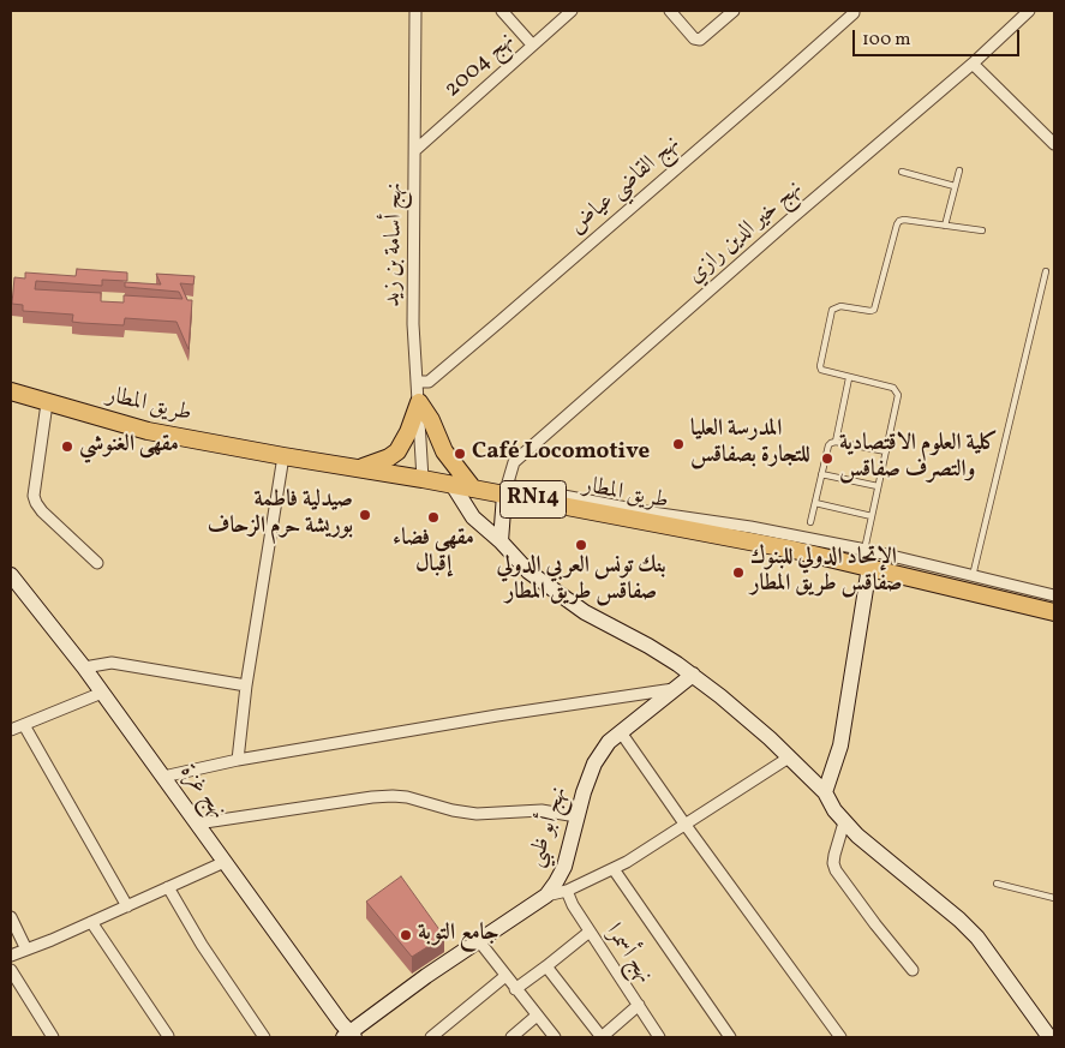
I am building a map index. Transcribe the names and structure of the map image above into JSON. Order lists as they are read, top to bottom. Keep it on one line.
{"streets":{"main road":["طريق المطار","RN14"],"street":["نهج 2004","نهج القاضي عياض","نهج خير الدين رازي","نهج أسامة بن زيد","نهج غزة","نهج أبو ظبي","نهج أسمرا"]},"crossings":[["نهج 2004","نهج أسامة بن زيد"],["نهج القاضي عياض","نهج أسامة بن زيد"],["نهج خير الدين رازي","طريق المطار"],["نهج أسامة بن زيد","طريق المطار"],["نهج غزة","نهج أبو ظبي"]],"places":["المدرسة العليا للتجارة بصفاقس","مقهى الغنوشي","Café Locomotive","كلية العلوم الاقتصادية والتصرف صفاقس","صيدلية فاطمة بوريشة حرم الزحاف","مقهى فضاء إقبال","بنك تونس العربي الدولي صفاقس طريق المطار","الإتحاد الدولي للبنوك صفاقس طريق المطار","جامع التوبة"],"scale_bar":"100 m"}
